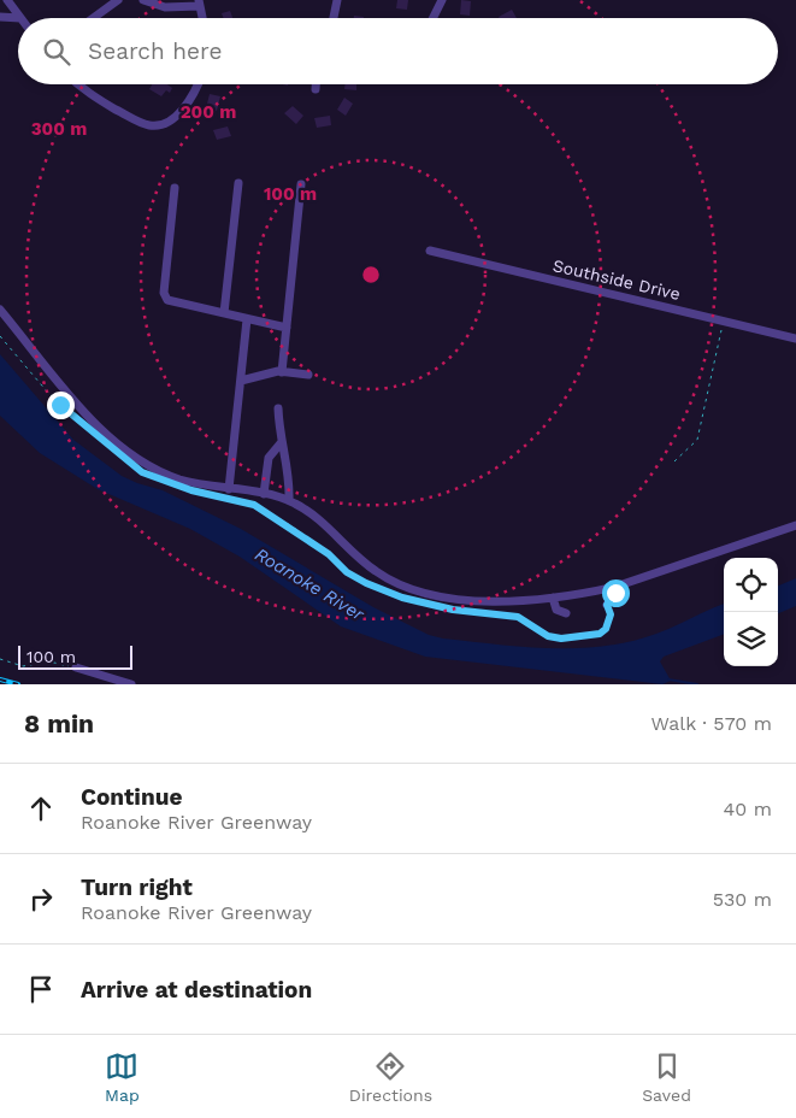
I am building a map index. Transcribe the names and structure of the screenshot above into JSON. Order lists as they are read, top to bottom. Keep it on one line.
{"streets":{"street":["Southside Drive"]},"water":["Roanoke River"],"scale_bar":"100 m","page":{"search":"Search here","scale":"100 m","heading":["8 min","Walk · 570 m"],"list":[["Continue","Roanoke River Greenway","40 m"],["Turn right","Roanoke River Greenway","530 m"],"Arrive at destination"],"nav":["Map","Directions","Saved"]},"rings":["200 m","300 m","100 m"]}
